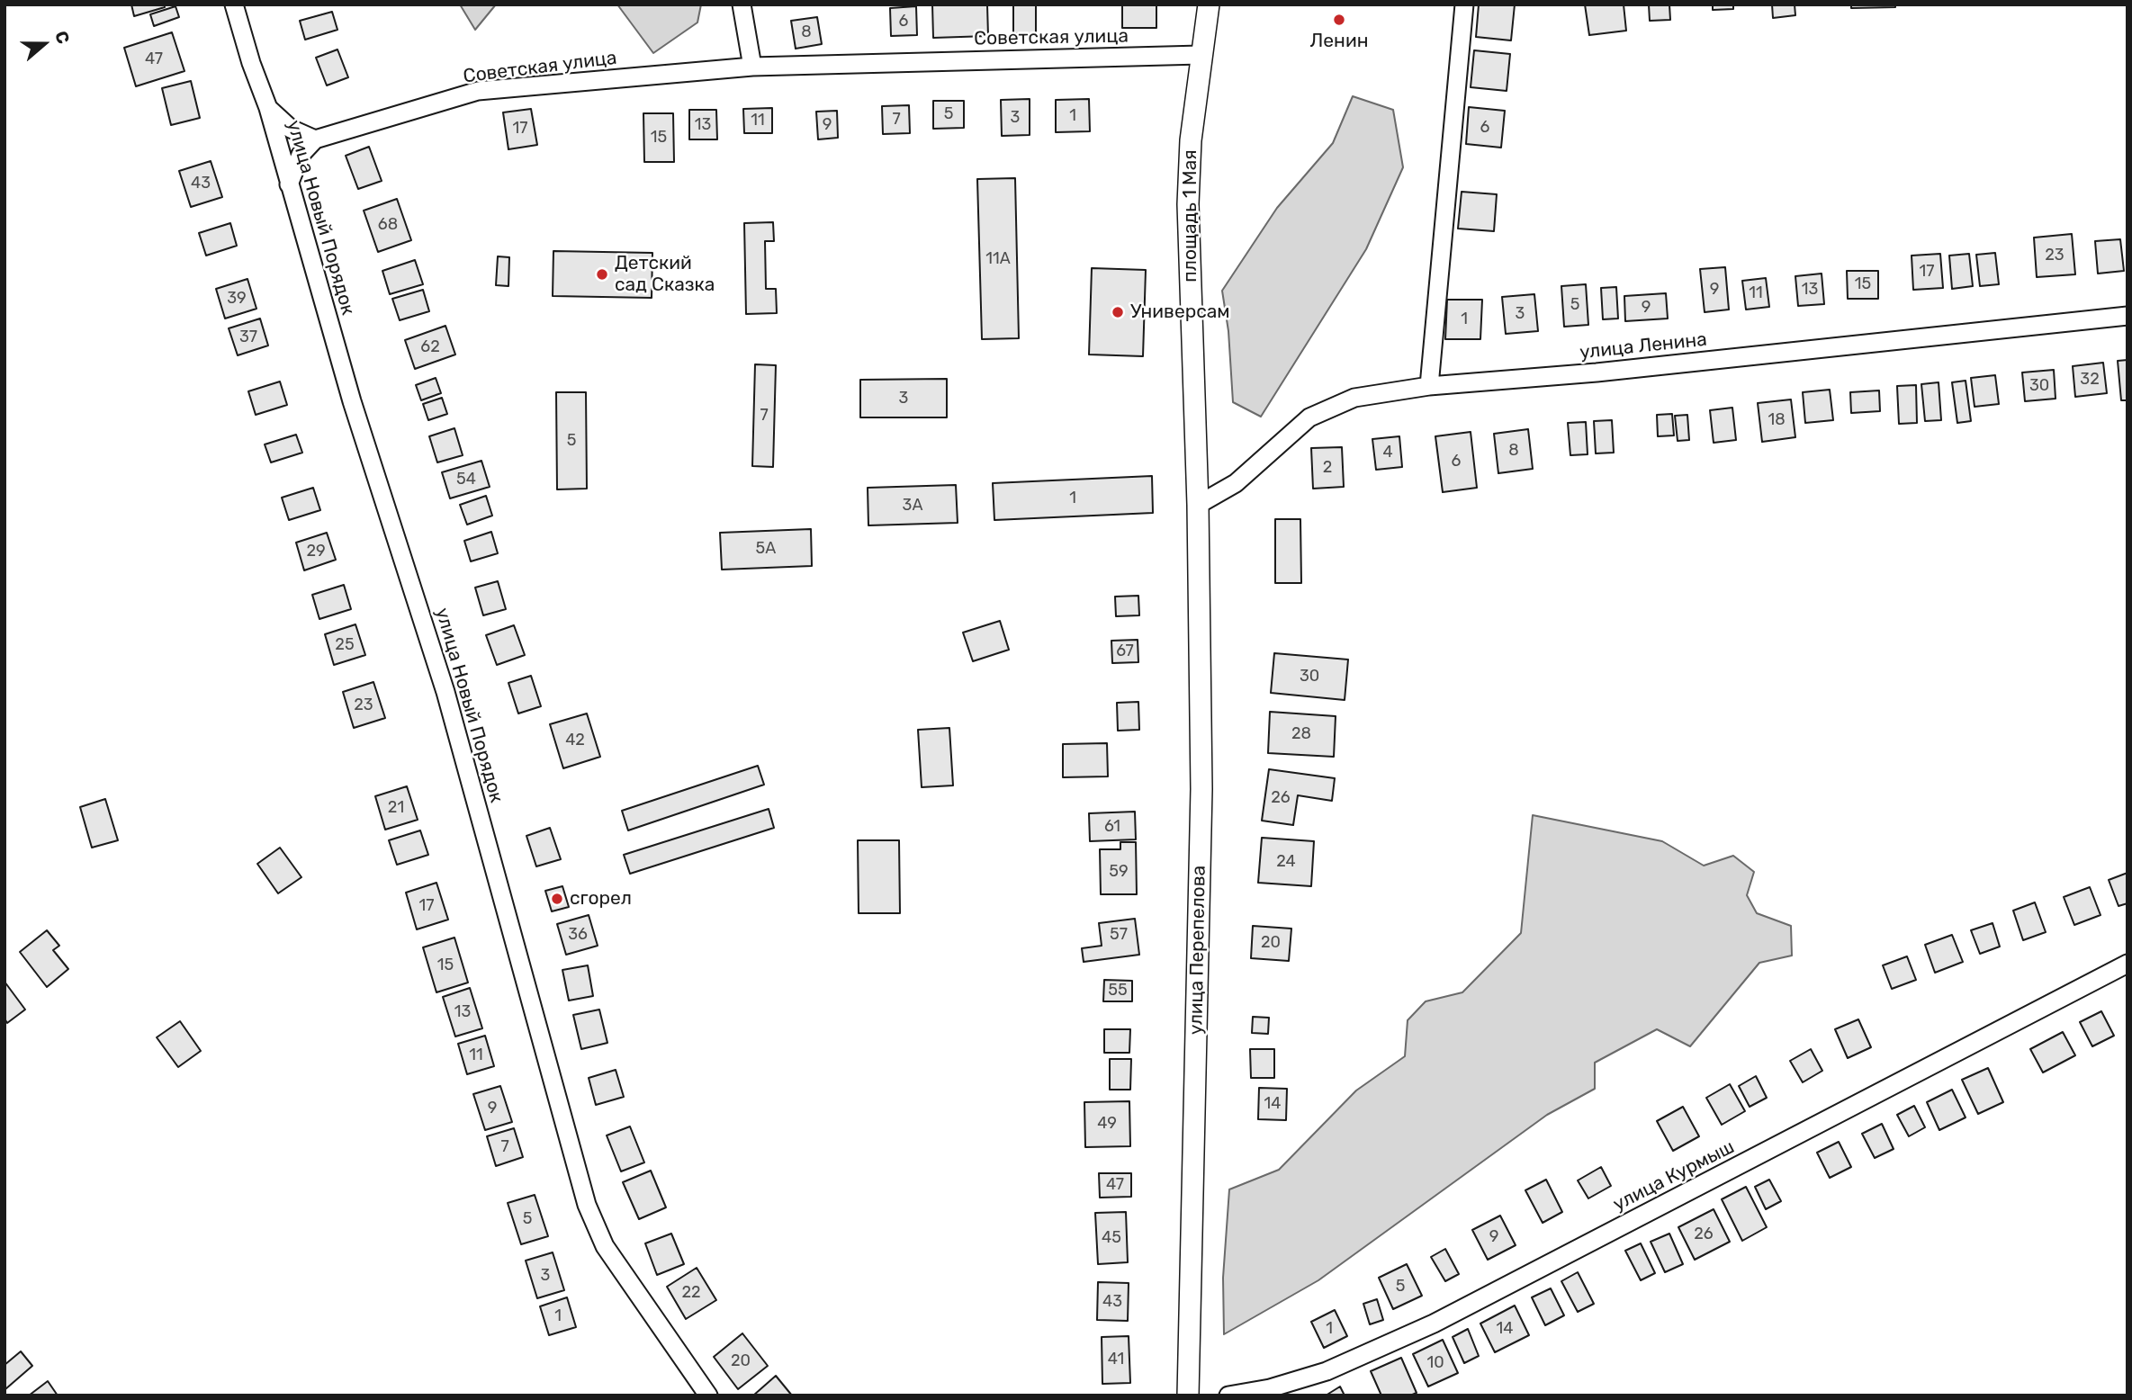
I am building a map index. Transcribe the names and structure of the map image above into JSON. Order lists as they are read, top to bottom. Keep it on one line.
{"streets":{"street":["Советская улица","площадь 1 Мая","улица Новый Порядок","улица Ленина","улица Перепелова","улица Курмыш"]},"crossings":[["Советская улица","площадь 1 Мая"],["площадь 1 Мая","улица Ленина"],["площадь 1 Мая","улица Перепелова"],["улица Ленина","улица Перепелова"]],"places":["Ленин","Детский сад Сказка","Универсам","сгорел"],"house_numbers":["6","8","47","5","1","3","7","11","13","9","6","17","15","43","68","23","11А","17","15","9","13","11","39","5","9","3","1","37","62","32","30","3","7","18","5","8","4","6","2","54","1","3А","5А","29","25","67","30","23","28","42","26","21","61","24","59","17","36","57","20","15","55","13","11","14","9","49","7","47","5","26","9","45","3","5","22","43","1","1","14","41","20","10"],"north":"right"}
